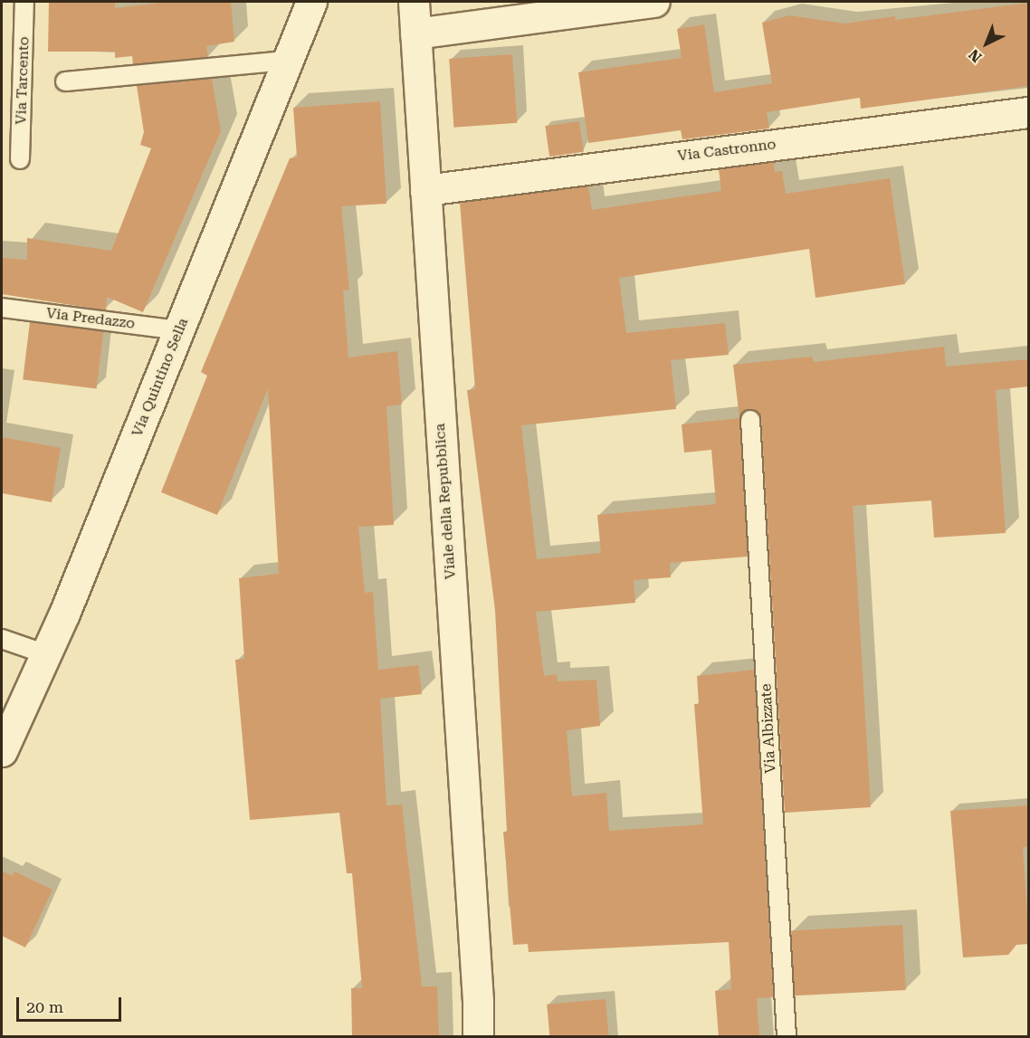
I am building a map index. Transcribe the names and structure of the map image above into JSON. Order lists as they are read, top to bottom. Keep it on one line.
{"streets":{"street":["Via Castronno","Via Quintino Sella","Viale della Repubblica"],"lane":["Via Tarcento","Via Predazzo","Via Albizzate"]},"crossings":[["Via Castronno","Viale della Repubblica"],["Via Predazzo","Via Quintino Sella"]],"scale_bar":"20 m","north":"bottom left"}
